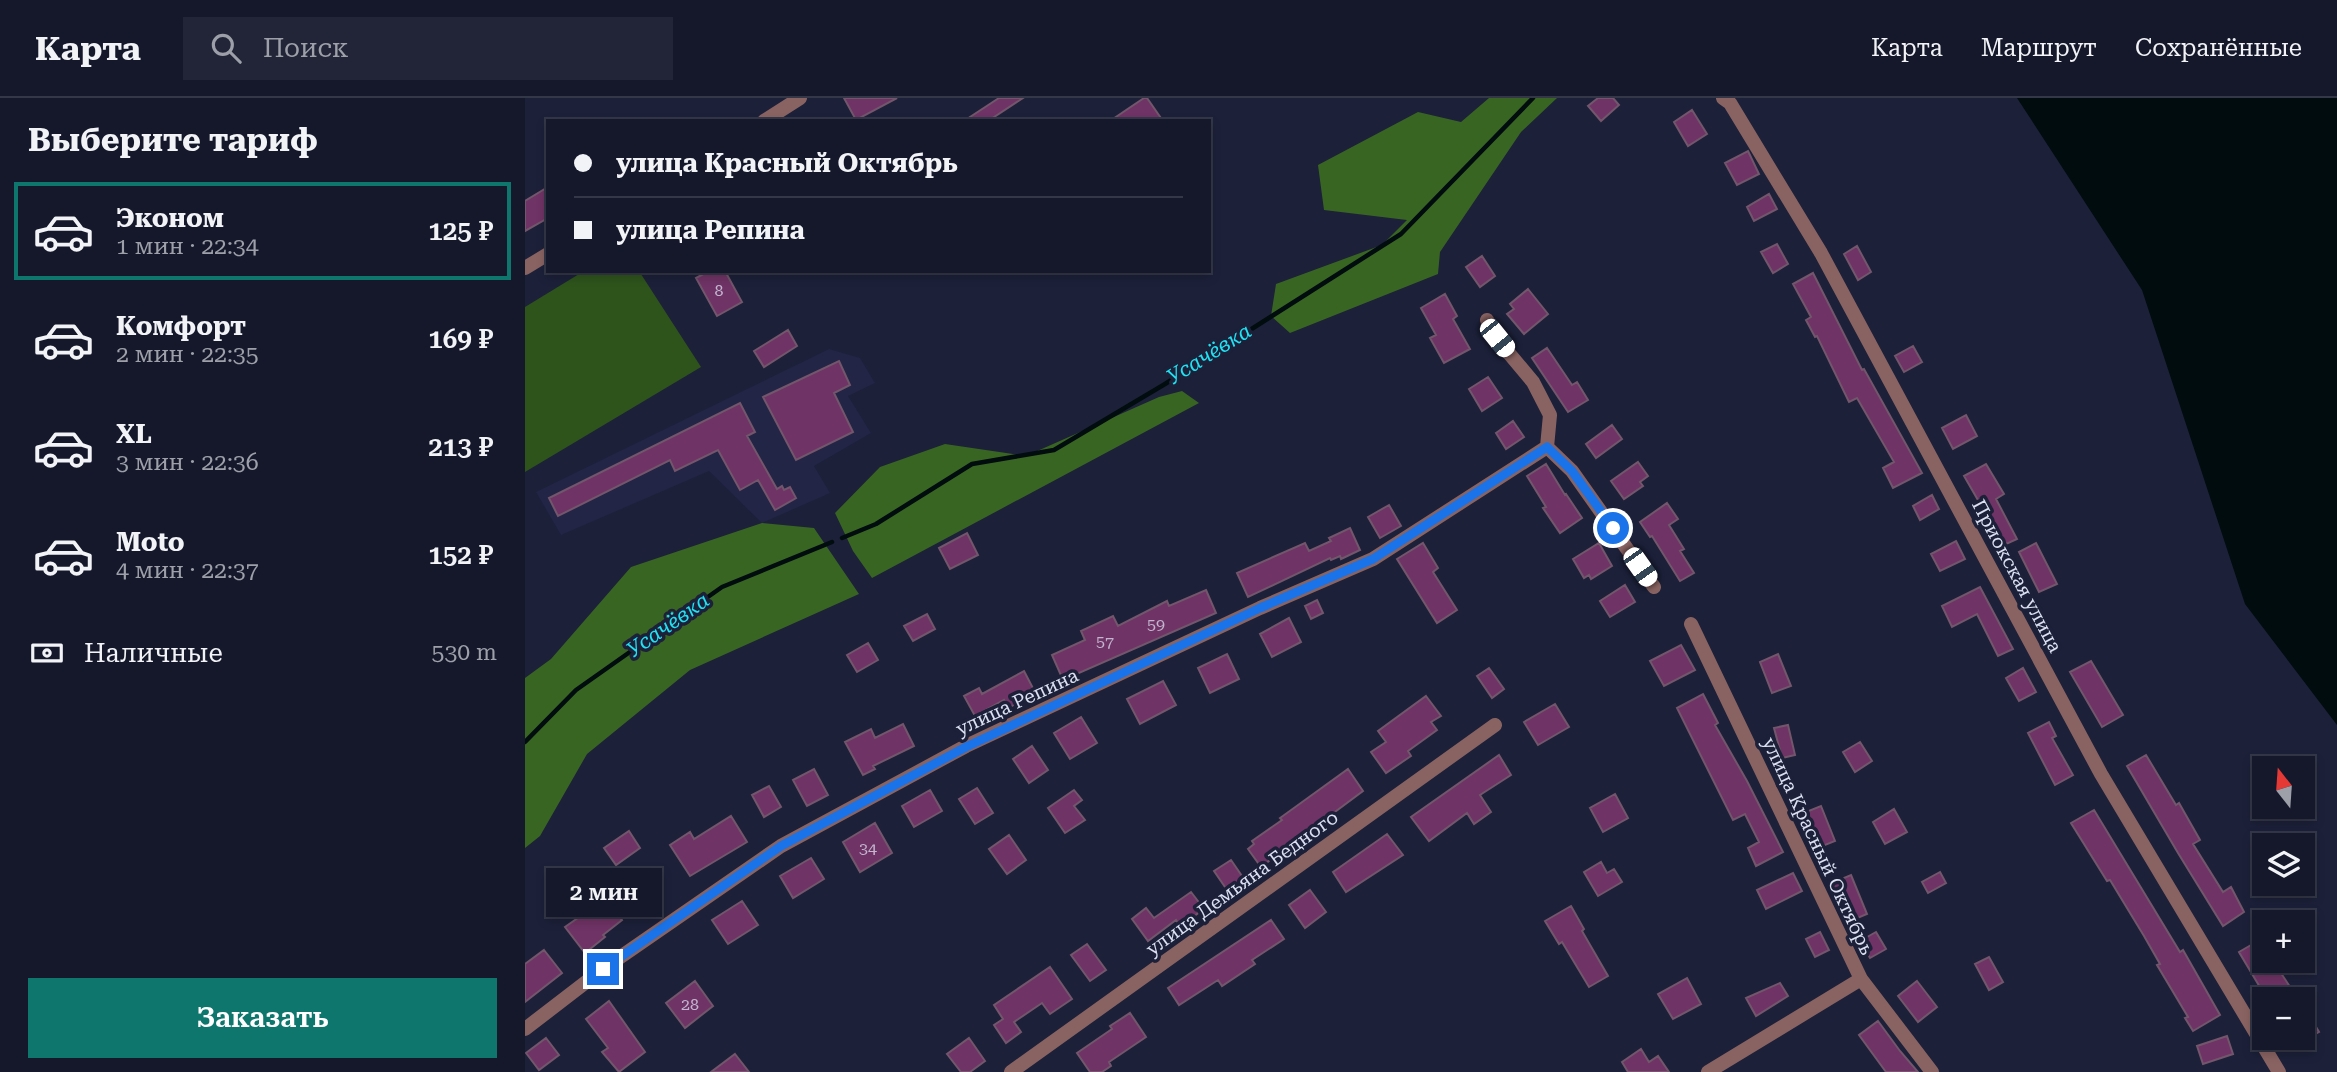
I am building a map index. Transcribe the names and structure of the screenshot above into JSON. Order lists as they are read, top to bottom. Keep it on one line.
{"streets":{"street":["Приокская улица","улица Репина","улица Красный Октябрь","улица Демьяна Бедного"]},"water":["Усачёвка"],"house_numbers":["8","59","57","34","28"],"north":"top","page":{"header":"Карта","search":"Поиск","nav":["Карта","Маршрут","Сохранённые"],"heading":"Выберите тариф","banner":["улица Красный Октябрь","улица Репина"],"list":[{"name":"Эконом","note":"1 мин · 22:34","value":"125 ₽"},{"name":"Комфорт","note":"2 мин · 22:35","value":"169 ₽"},{"name":"XL","note":"3 мин · 22:36","value":"213 ₽"},{"name":"Moto","note":"4 мин · 22:37","value":"152 ₽"}],"pay":["Наличные","530 m"],"map_buttons":["+","−"],"bubble":"2 мин","buttons":"Заказать"}}
